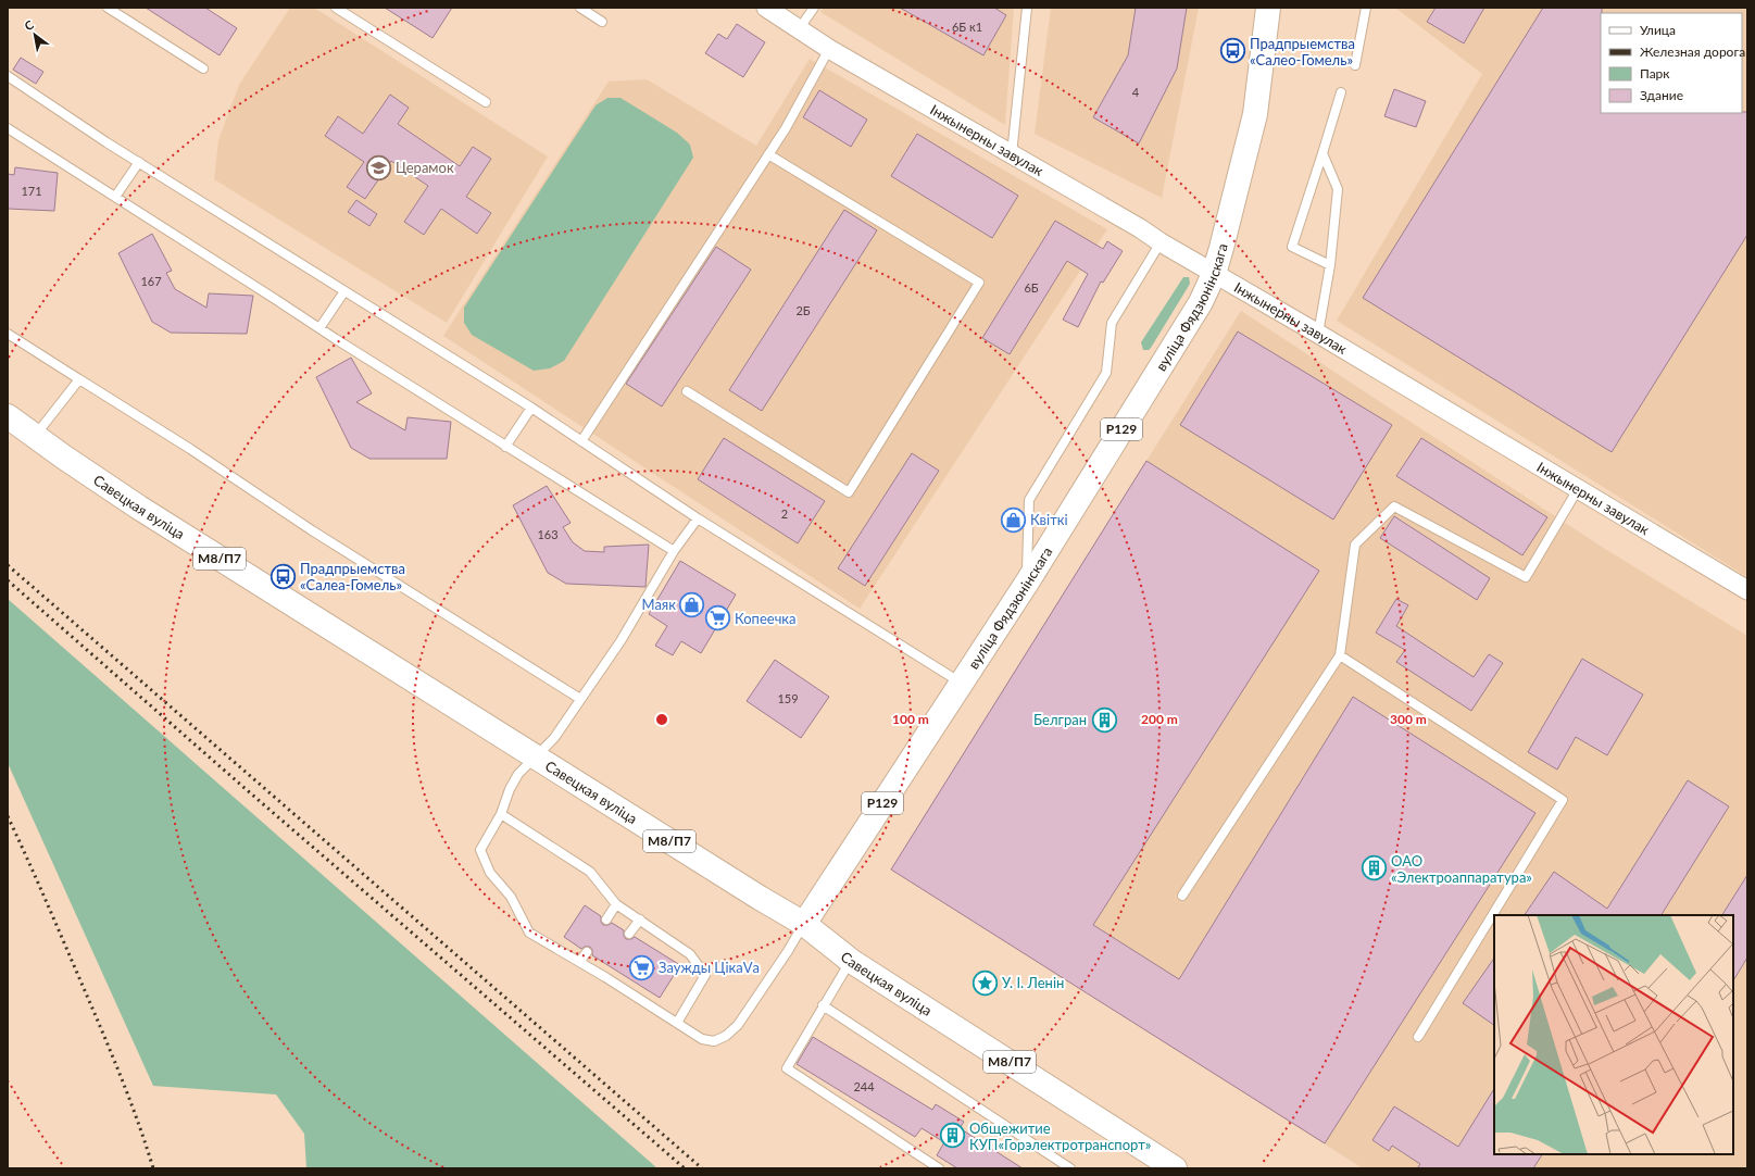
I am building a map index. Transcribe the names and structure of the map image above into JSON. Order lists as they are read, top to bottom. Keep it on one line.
{"streets":{"main road":["вуліца Фядзюнінскага","Р129","Савецкая вуліца","М8/П7"],"street":["Інжынерны завулак"]},"crossings":[["Інжынерны завулак","вуліца Фядзюнінскага"],["вуліца Фядзюнінскага","Савецкая вуліца"]],"places":{"bus stop":["Прадпрыемства «Салео-Гомель»","Прадпрыемства «Салеа-Гомель»"],"school or university":["Церамок"],"shop":["Квіткі","Маяк"],"supermarket":["Копеечка","Заужды ЦікаVа"],"building":["Белгран","ОАО «Электроаппаратура»","Общежитие КУП«Горэлектротранспорт»"],"place":["У. І. Ленін"]},"house_numbers":["6Б к1","4","171","167","6Б","2Б","2","163","159","244"],"legend":["Улица","Железная дорога","Парк","Здание"],"north":"top left","rings":["100 m","200 m","300 m"]}
